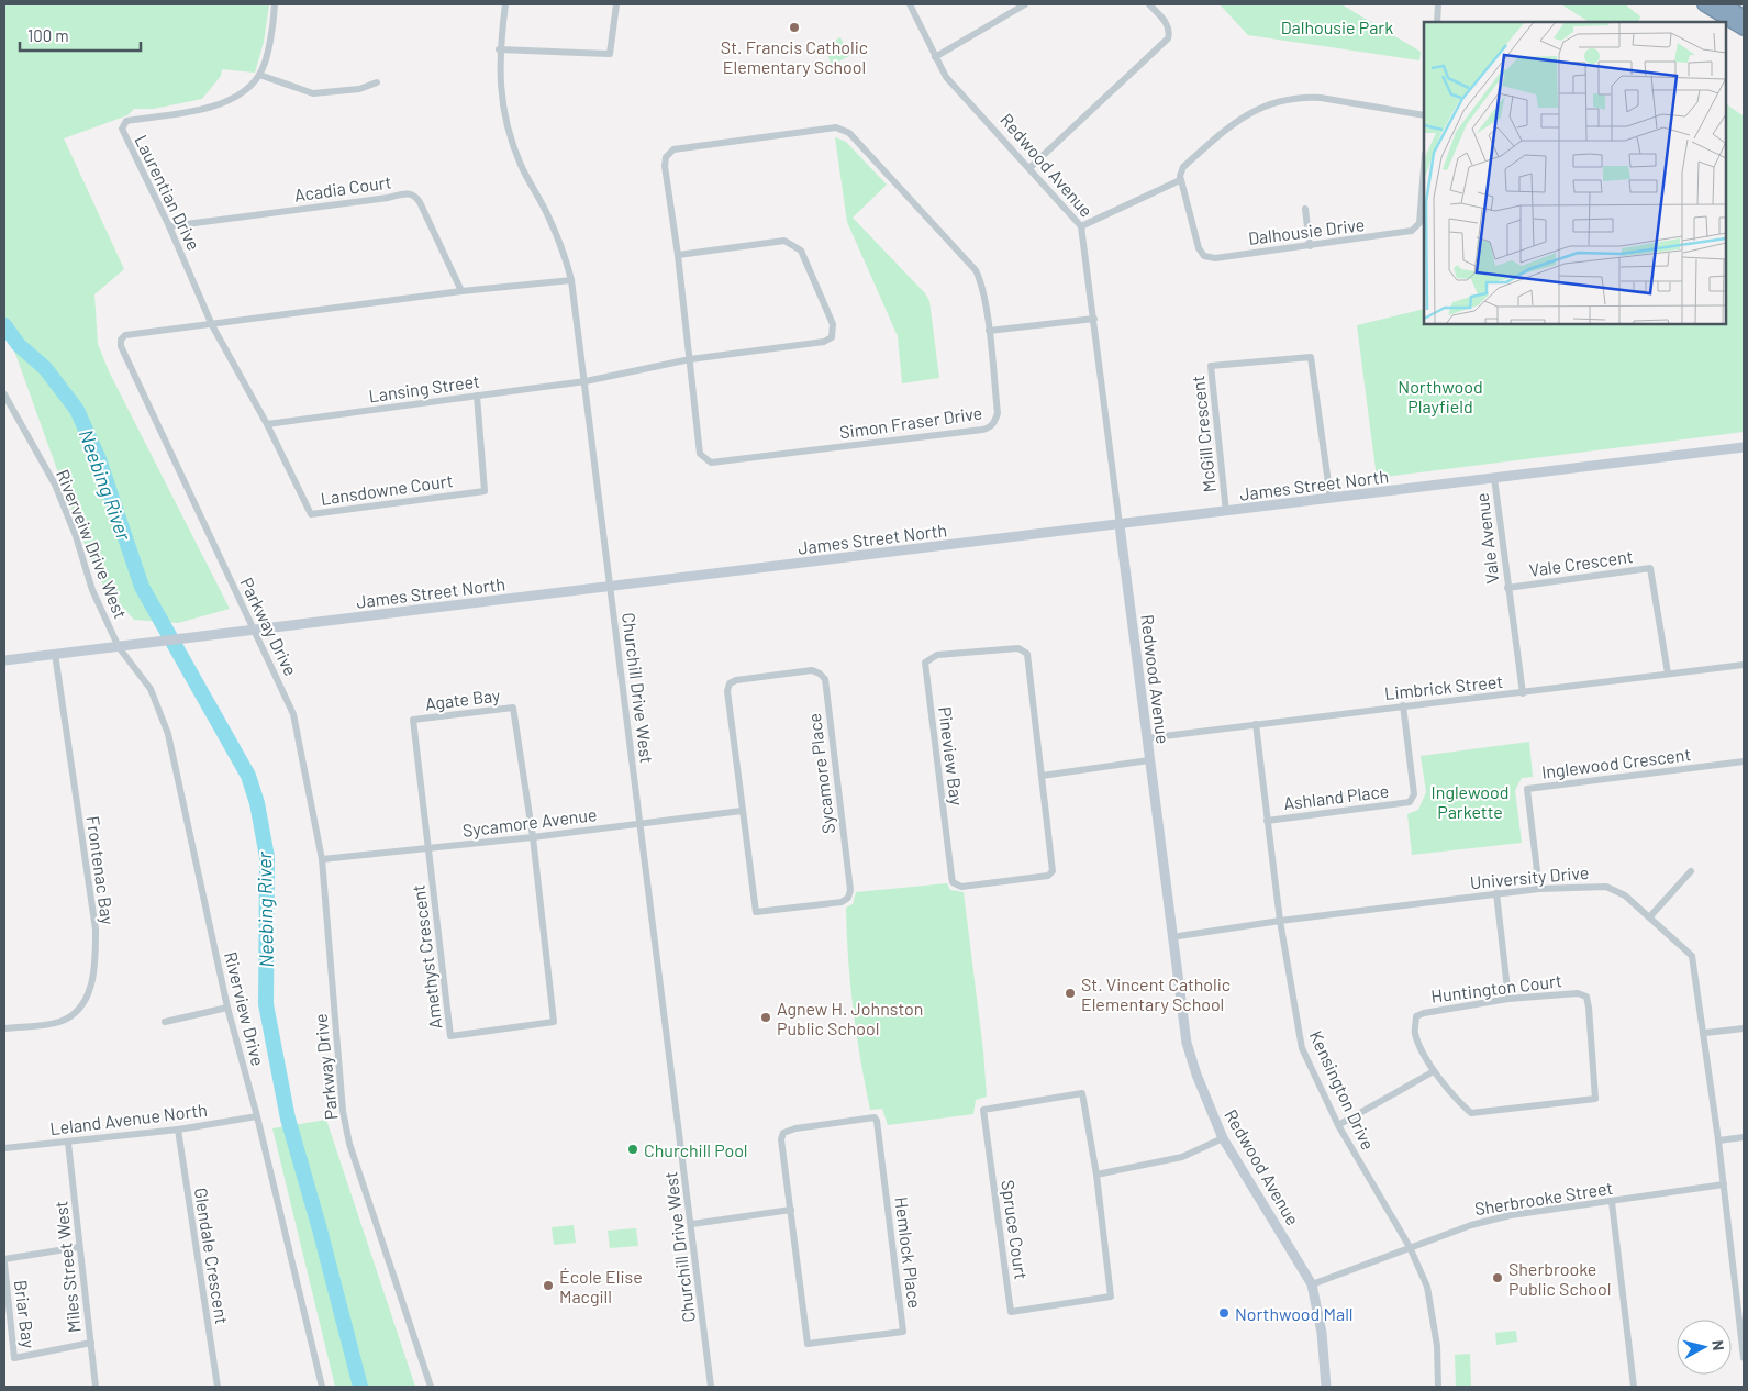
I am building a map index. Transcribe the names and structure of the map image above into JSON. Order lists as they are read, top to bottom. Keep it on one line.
{"streets":{"street":["Redwood Avenue","Acadia Court","Laurentian Drive","Dalhousie Drive","Lansing Street","Simon Fraser Drive","McGill Crescent","James Street North","Lansdowne Court","Vale Avenue","Riverveiw Drive West","Vale Crescent","Parkway Drive","Limbrick Street","Churchill Drive West","Agate Bay","Pineview Bay","Inglewood Crescent","Sycamore Place","Ashland Place","Sycamore Avenue","Frontenac Bay","University Drive","Amethyst Crescent","Huntington Court","Riverview Drive","Kensington Drive","Leland Avenue North","Sherbrooke Street","Spruce Court","Hemlock Place","Glendale Crescent","Miles Street West","Briar Bay"]},"crossings":[["Redwood Avenue","James Street North"],["Redwood Avenue","Limbrick Street"],["Redwood Avenue","University Drive"],["Redwood Avenue","Sherbrooke Street"],["Acadia Court","Laurentian Drive"],["Acadia Court","Parkway Drive"],["Laurentian Drive","Lansdowne Court"],["Laurentian Drive","Parkway Drive"],["Lansing Street","Simon Fraser Drive"],["Lansing Street","Lansdowne Court"],["Lansing Street","Churchill Drive West"],["McGill Crescent","James Street North"],["James Street North","Vale Avenue"],["James Street North","Riverveiw Drive West"],["James Street North","Parkway Drive"],["James Street North","Churchill Drive West"],["James Street North","Frontenac Bay"],["James Street North","Riverview Drive"],["Lansdowne Court","Parkway Drive"],["Vale Avenue","Vale Crescent"],["Vale Avenue","Limbrick Street"],["Riverveiw Drive West","Riverview Drive"],["Vale Crescent","Limbrick Street"],["Parkway Drive","Churchill Drive West"],["Parkway Drive","Sycamore Avenue"],["Limbrick Street","Ashland Place"],["Limbrick Street","Kensington Drive"],["Churchill Drive West","Sycamore Avenue"],["Agate Bay","Sycamore Avenue"],["Agate Bay","Amethyst Crescent"],["Inglewood Crescent","University Drive"],["Sycamore Place","Sycamore Avenue"],["Ashland Place","Kensington Drive"],["Sycamore Avenue","Amethyst Crescent"],["University Drive","Kensington Drive"],["University Drive","Sherbrooke Street"],["Riverview Drive","Leland Avenue North"],["Kensington Drive","Sherbrooke Street"],["Leland Avenue North","Glendale Crescent"],["Leland Avenue North","Miles Street West"],["Miles Street West","Briar Bay"]],"water":["Neebing River"],"parks":["Dalhousie Park","Northwood Playfield","Inglewood Parkette"],"places":["St. Francis Catholic Elementary School","St. Vincent Catholic Elementary School","Agnew H. Johnston Public School","Churchill Pool","Sherbrooke Public School","École Elise Macgill","Northwood Mall"],"scale_bar":"100 m","north":"right"}
